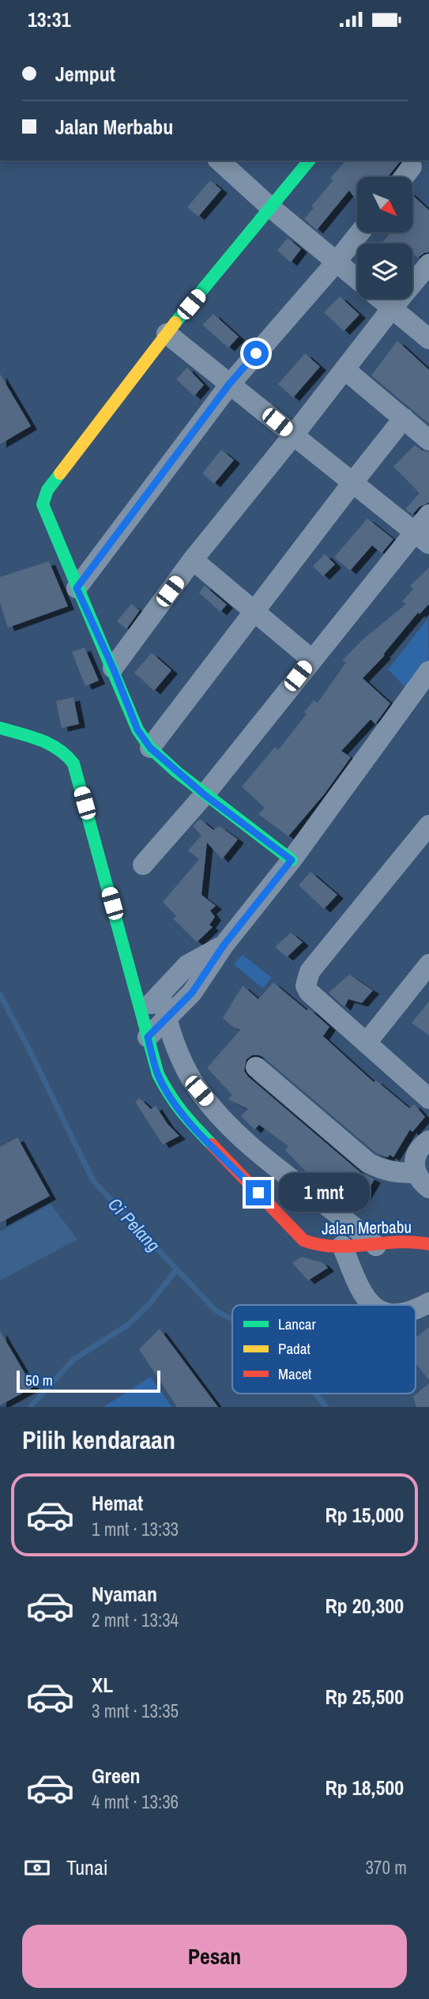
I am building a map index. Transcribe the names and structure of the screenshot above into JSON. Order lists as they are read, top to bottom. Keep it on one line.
{"streets":{"street":["Jalan Merbabu"]},"water":["Ci Pelang"],"legend":["Lancar","Padat","Macet"],"scale_bar":"50 m","north":"bottom right","page":{"status":"13:31","banner":["Jemput","Jalan Merbabu"],"bubble":"1 mnt","scale":"50 m","heading":"Pilih kendaraan","list":[{"name":"Hemat","note":"1 mnt · 13:33","value":"Rp 15,000"},{"name":"Nyaman","note":"2 mnt · 13:34","value":"Rp 20,300"},{"name":"XL","note":"3 mnt · 13:35","value":"Rp 25,500"},{"name":"Green","note":"4 mnt · 13:36","value":"Rp 18,500"}],"pay":["Tunai","370 m"],"buttons":"Pesan"}}
